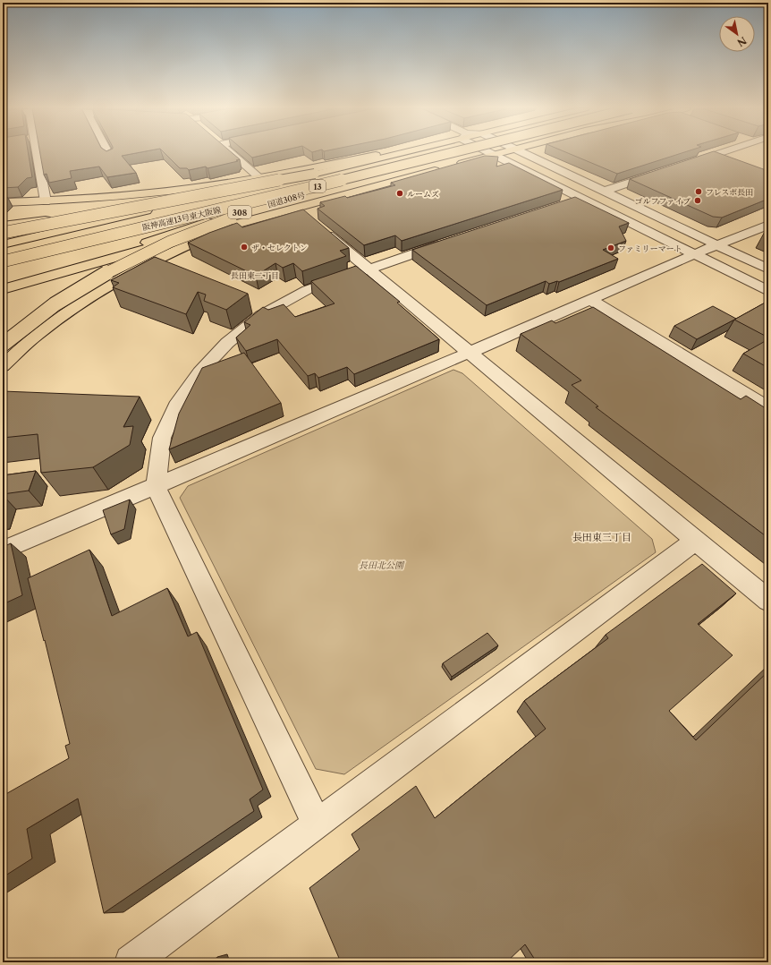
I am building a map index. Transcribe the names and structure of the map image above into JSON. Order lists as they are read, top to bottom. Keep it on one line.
{"streets":{"main road":["13","国道308号","308","阪神高速13号東大阪線"]},"crossings":[["国道308号","308"]],"districts":["長田東二丁目","長田東三丁目"],"parks":["長田北公園"],"places":["フレスポ長田","ルームズ","ゴルフファイブ","ザ・セレクトン","ファミリーマート"],"north":"bottom right"}
